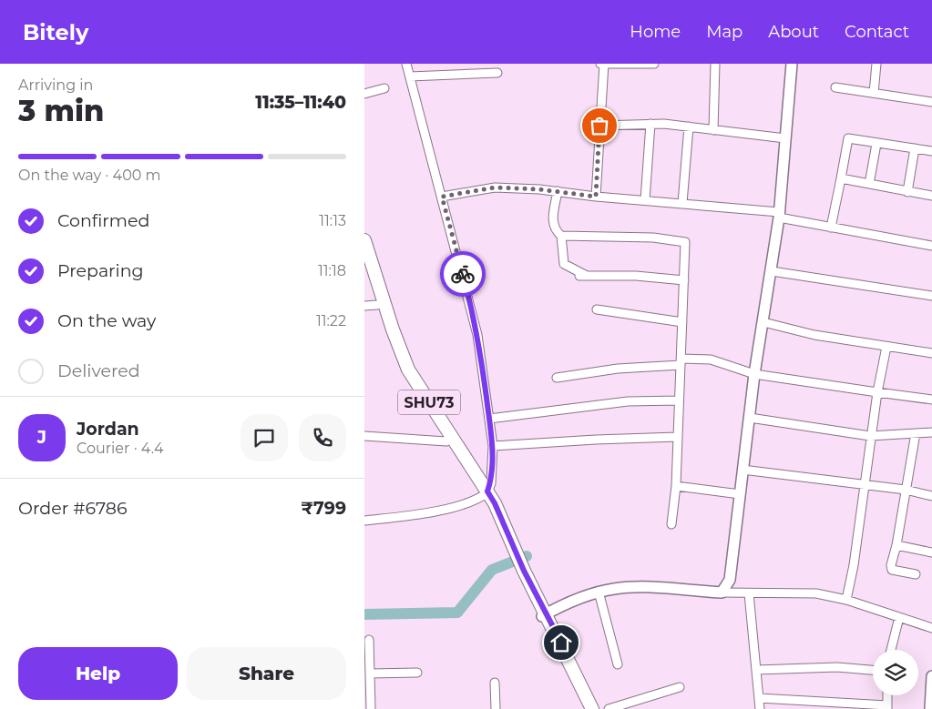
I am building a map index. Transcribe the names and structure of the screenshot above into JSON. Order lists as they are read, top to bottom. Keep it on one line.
{"streets":{"main road":["SHU73"]},"page":{"header":"Bitely","nav":["Home","Map","About","Contact"],"heading":["3 min","Arriving in","11:35–11:40"],"panel":["Jordan","Courier · 4.4","Order #6786","₹799"],"bar":"On the way · 400 m","list":[["Confirmed","11:13"],["Preparing","11:18"],["On the way","11:22"],"Delivered"],"round":"J","buttons":["Help","Share"]}}
